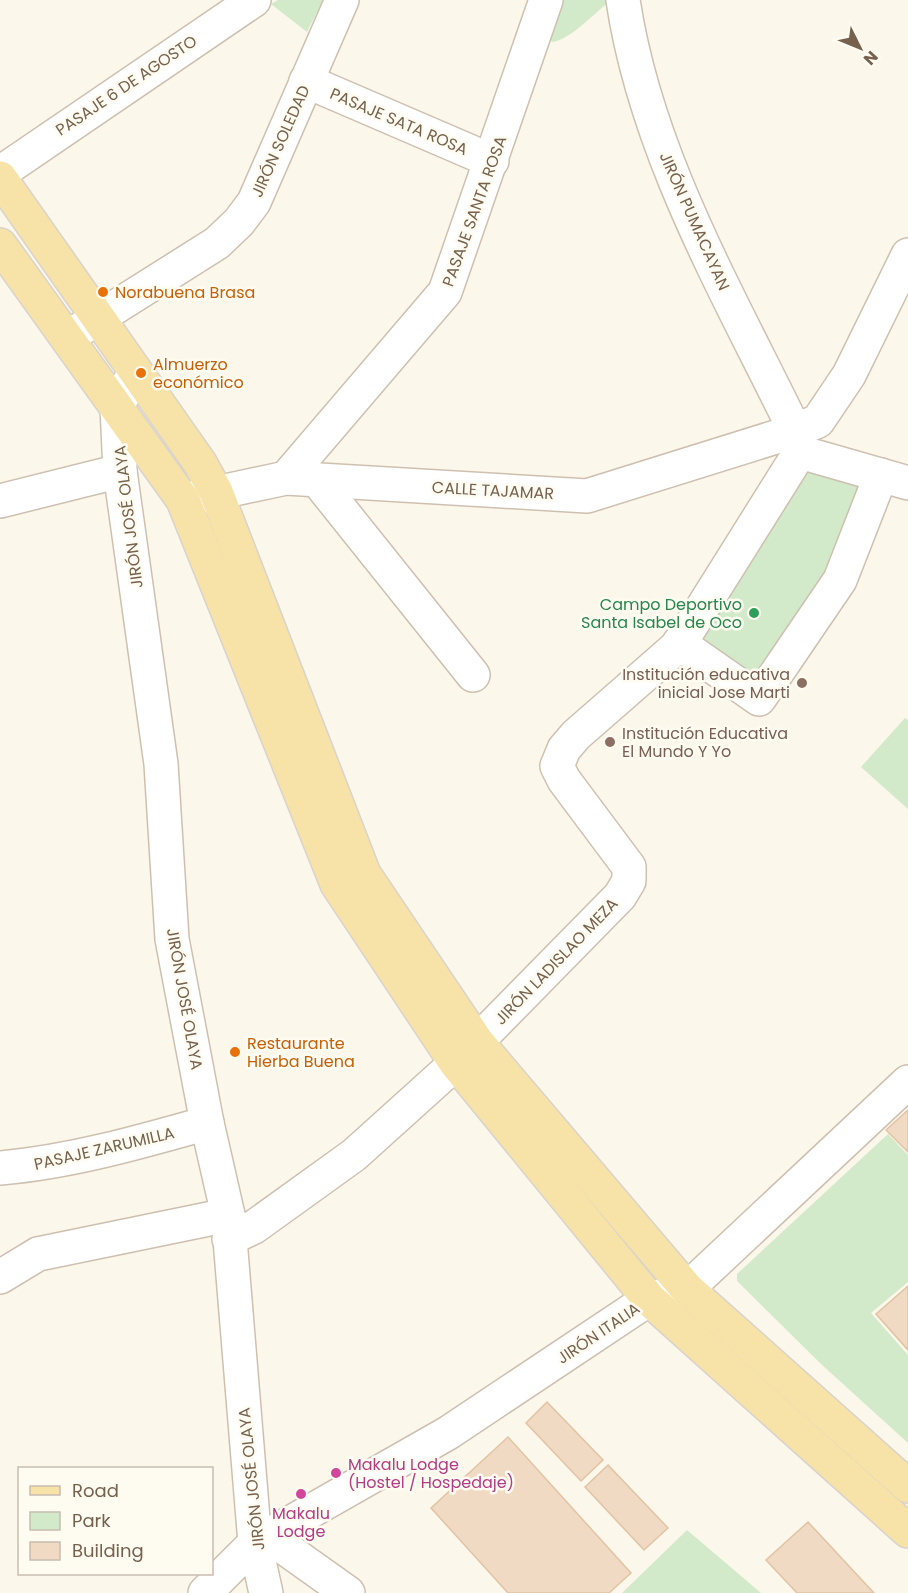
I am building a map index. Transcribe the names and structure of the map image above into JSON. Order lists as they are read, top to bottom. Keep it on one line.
{"streets":{"street":["PASAJE 6 DE AGOSTO","PASAJE SATA ROSA","JIRÓN SOLEDAD","PASAJE SANTA ROSA","JIRÓN PUMACAYAN","CALLE TAJAMAR","JIRÓN JOSÉ OLAYA","JIRÓN LADISLAO MEZA","PASAJE ZARUMILLA","JIRÓN ITALIA"]},"crossings":[["PASAJE SATA ROSA","JIRÓN SOLEDAD"],["PASAJE SATA ROSA","PASAJE SANTA ROSA"],["PASAJE SANTA ROSA","CALLE TAJAMAR"],["JIRÓN PUMACAYAN","CALLE TAJAMAR"],["JIRÓN PUMACAYAN","JIRÓN LADISLAO MEZA"],["CALLE TAJAMAR","JIRÓN LADISLAO MEZA"],["JIRÓN JOSÉ OLAYA","JIRÓN LADISLAO MEZA"],["JIRÓN JOSÉ OLAYA","PASAJE ZARUMILLA"],["JIRÓN JOSÉ OLAYA","JIRÓN ITALIA"]],"places":["Norabuena Brasa","Almuerzo económico","Campo Deportivo Santa Isabel de Oco","Institución educativa inicial Jose Marti","Institución Educativa El Mundo Y Yo","Restaurante Hierba Buena","Makalu Lodge (Hostel / Hospedaje)","Makalu Lodge"],"legend":["Road","Park","Building"],"north":"bottom right"}
